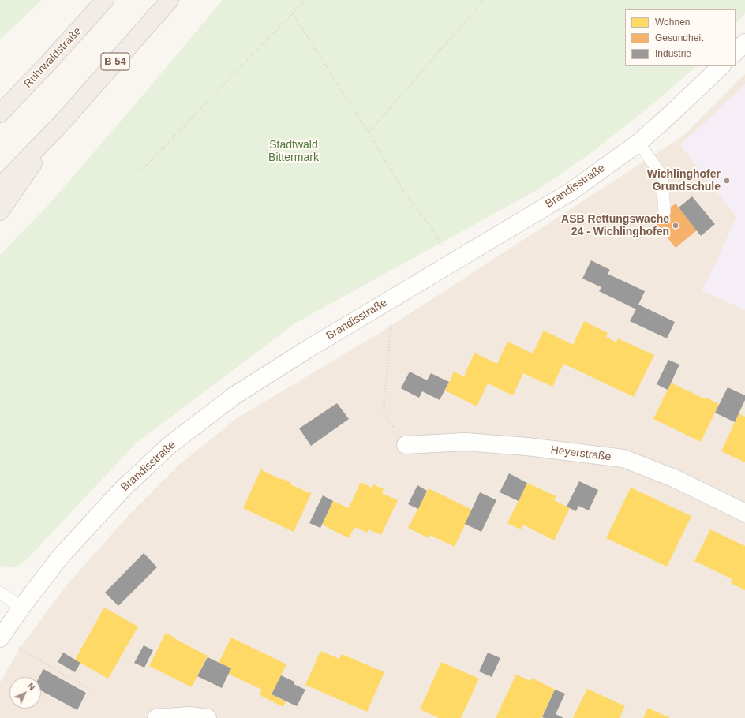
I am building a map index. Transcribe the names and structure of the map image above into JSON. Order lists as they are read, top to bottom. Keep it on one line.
{"streets":{"highway":["Ruhrwaldstraße","B 54"],"street":["Brandisstraße","Heyerstraße"]},"parks":["Stadtwald Bittermark"],"places":["Wichlinghofer Grundschule","ASB Rettungswache 24 - Wichlinghofen"],"legend":["Wohnen","Gesundheit","Industrie"],"north":"top right"}
